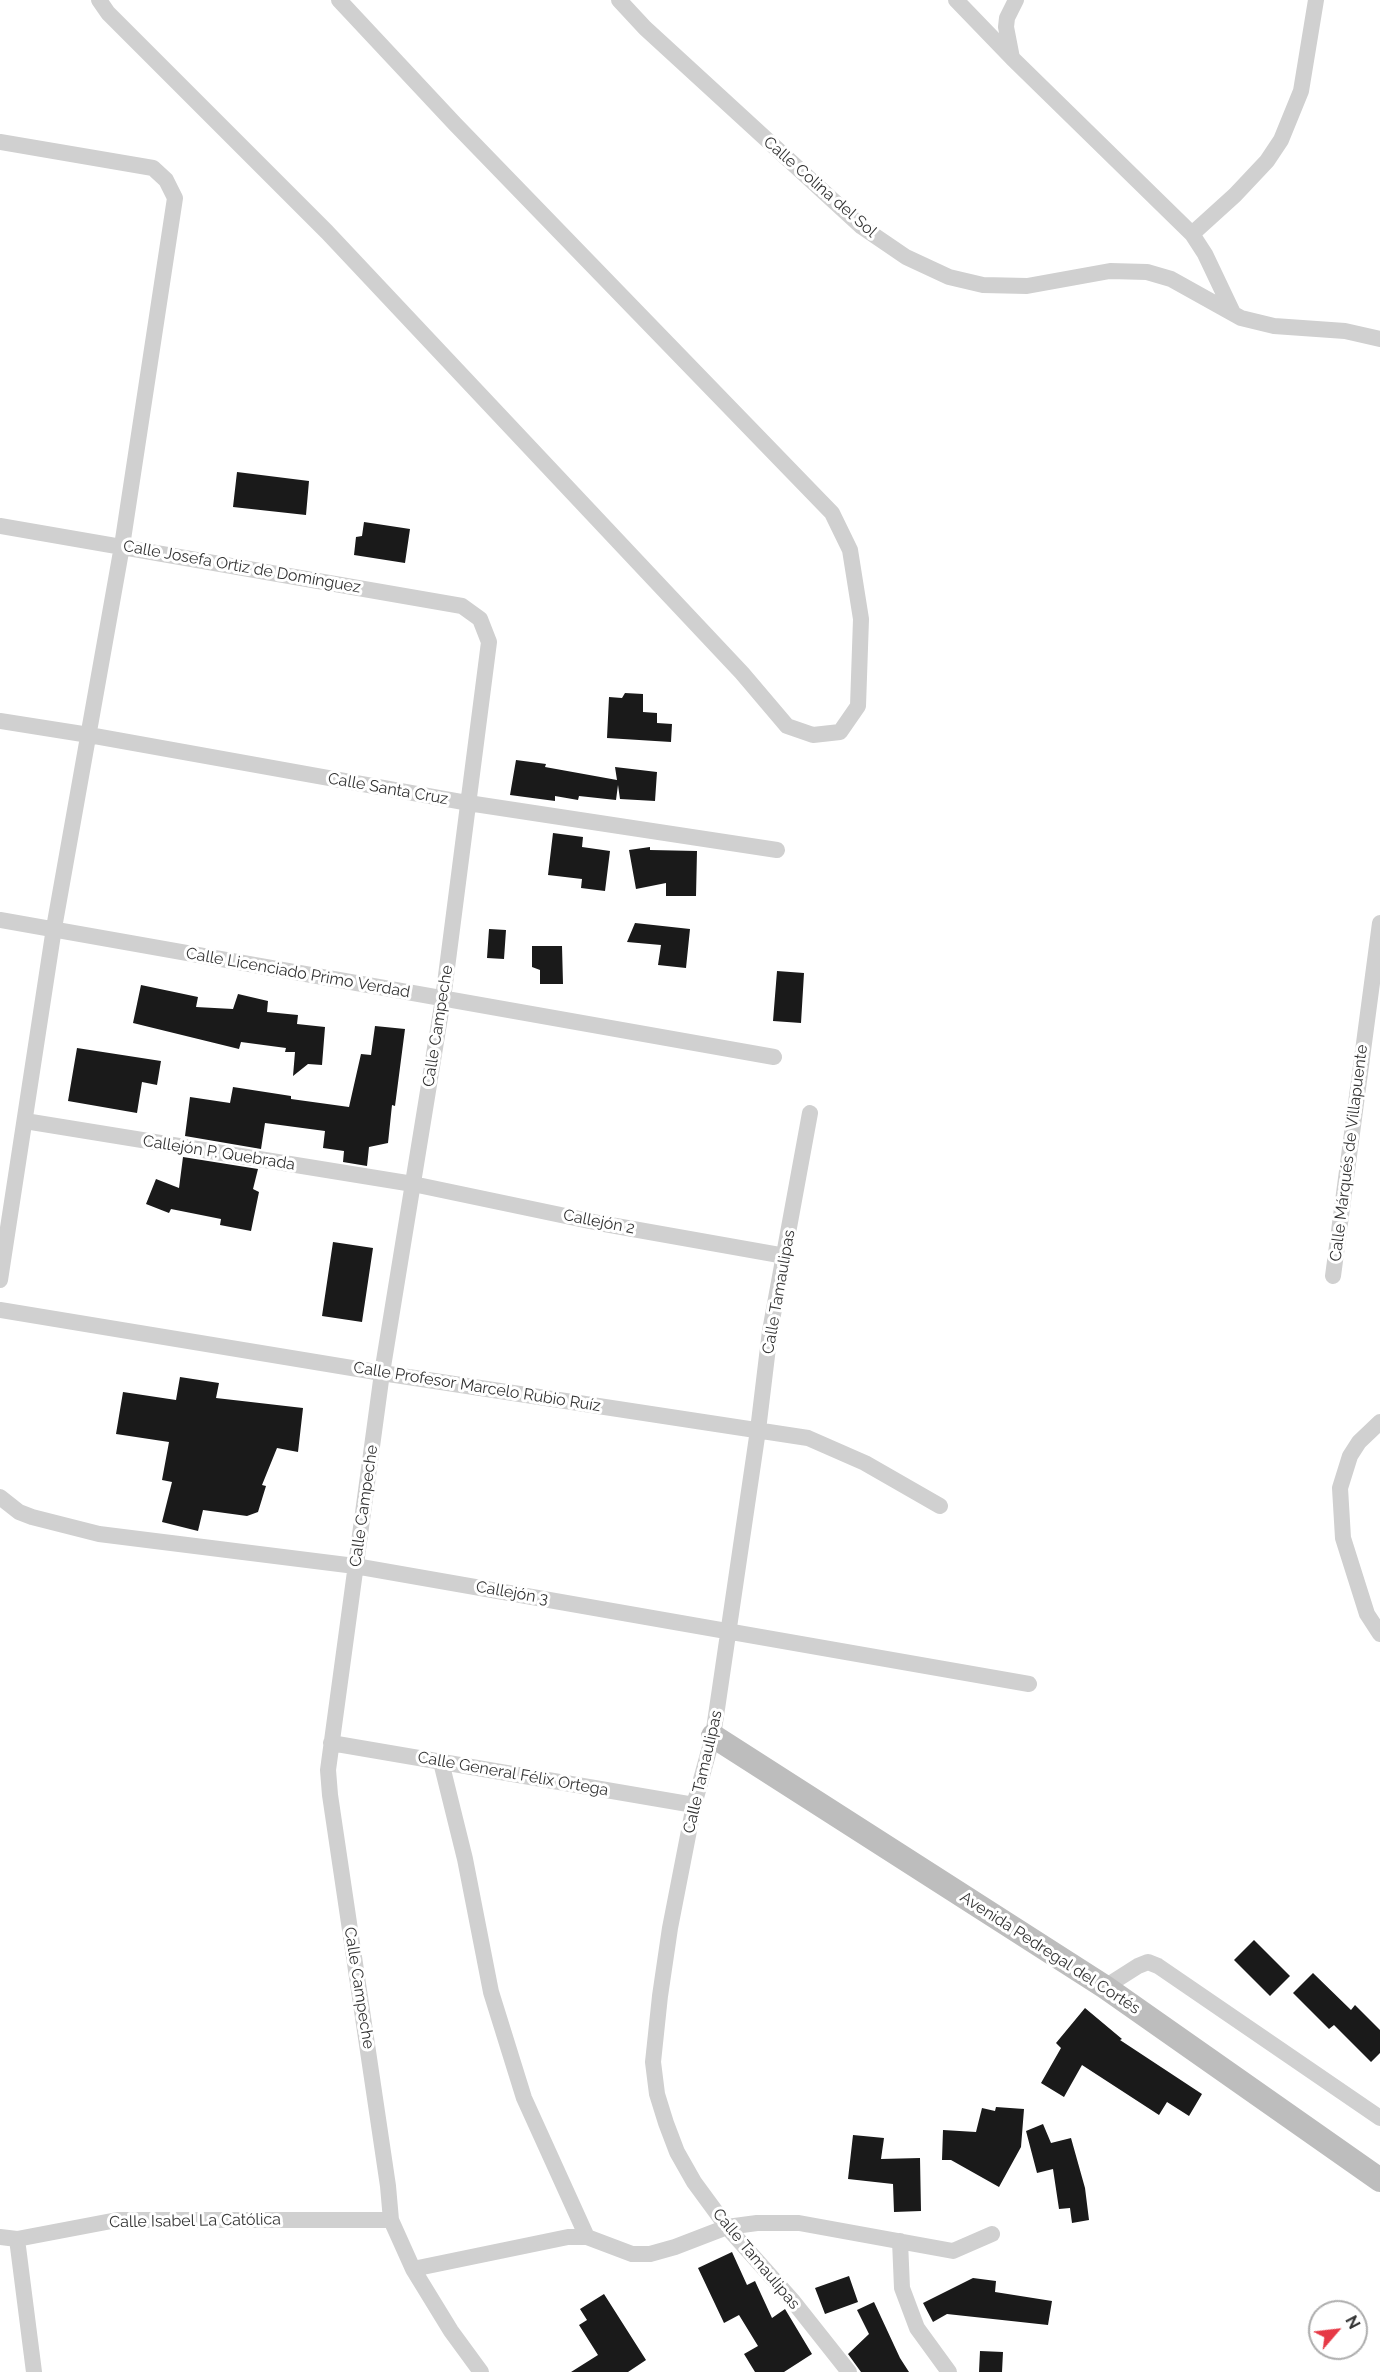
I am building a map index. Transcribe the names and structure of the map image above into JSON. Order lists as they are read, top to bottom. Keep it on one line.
{"streets":{"street":["Calle Colina del Sol","Calle Josefa Ortiz de Domínguez","Calle Santa Cruz","Calle Licenciado Primo Verdad","Calle Campeche","Callejón P. Quebrada","Calle Márqués de Villapuente","Callejón 2","Calle Tamaulipas","Calle Profesor Marcelo Rubio Ruíz","Callejón 3","Calle General Félix Ortega","Avenida Pedregal del Cortés","Calle Isabel La Católica"]},"crossings":[["Calle Josefa Ortiz de Domínguez","Calle Campeche"],["Calle Santa Cruz","Calle Campeche"],["Calle Licenciado Primo Verdad","Calle Campeche"],["Calle Campeche","Callejón P. Quebrada"],["Calle Campeche","Callejón 2"],["Calle Campeche","Calle Profesor Marcelo Rubio Ruíz"],["Calle Campeche","Callejón 3"],["Calle Campeche","Calle General Félix Ortega"],["Calle Campeche","Calle Isabel La Católica"],["Callejón P. Quebrada","Callejón 2"],["Callejón 2","Calle Tamaulipas"],["Calle Tamaulipas","Calle Profesor Marcelo Rubio Ruíz"],["Calle Tamaulipas","Callejón 3"],["Calle Tamaulipas","Calle General Félix Ortega"],["Calle Tamaulipas","Avenida Pedregal del Cortés"]],"north":"top right"}
